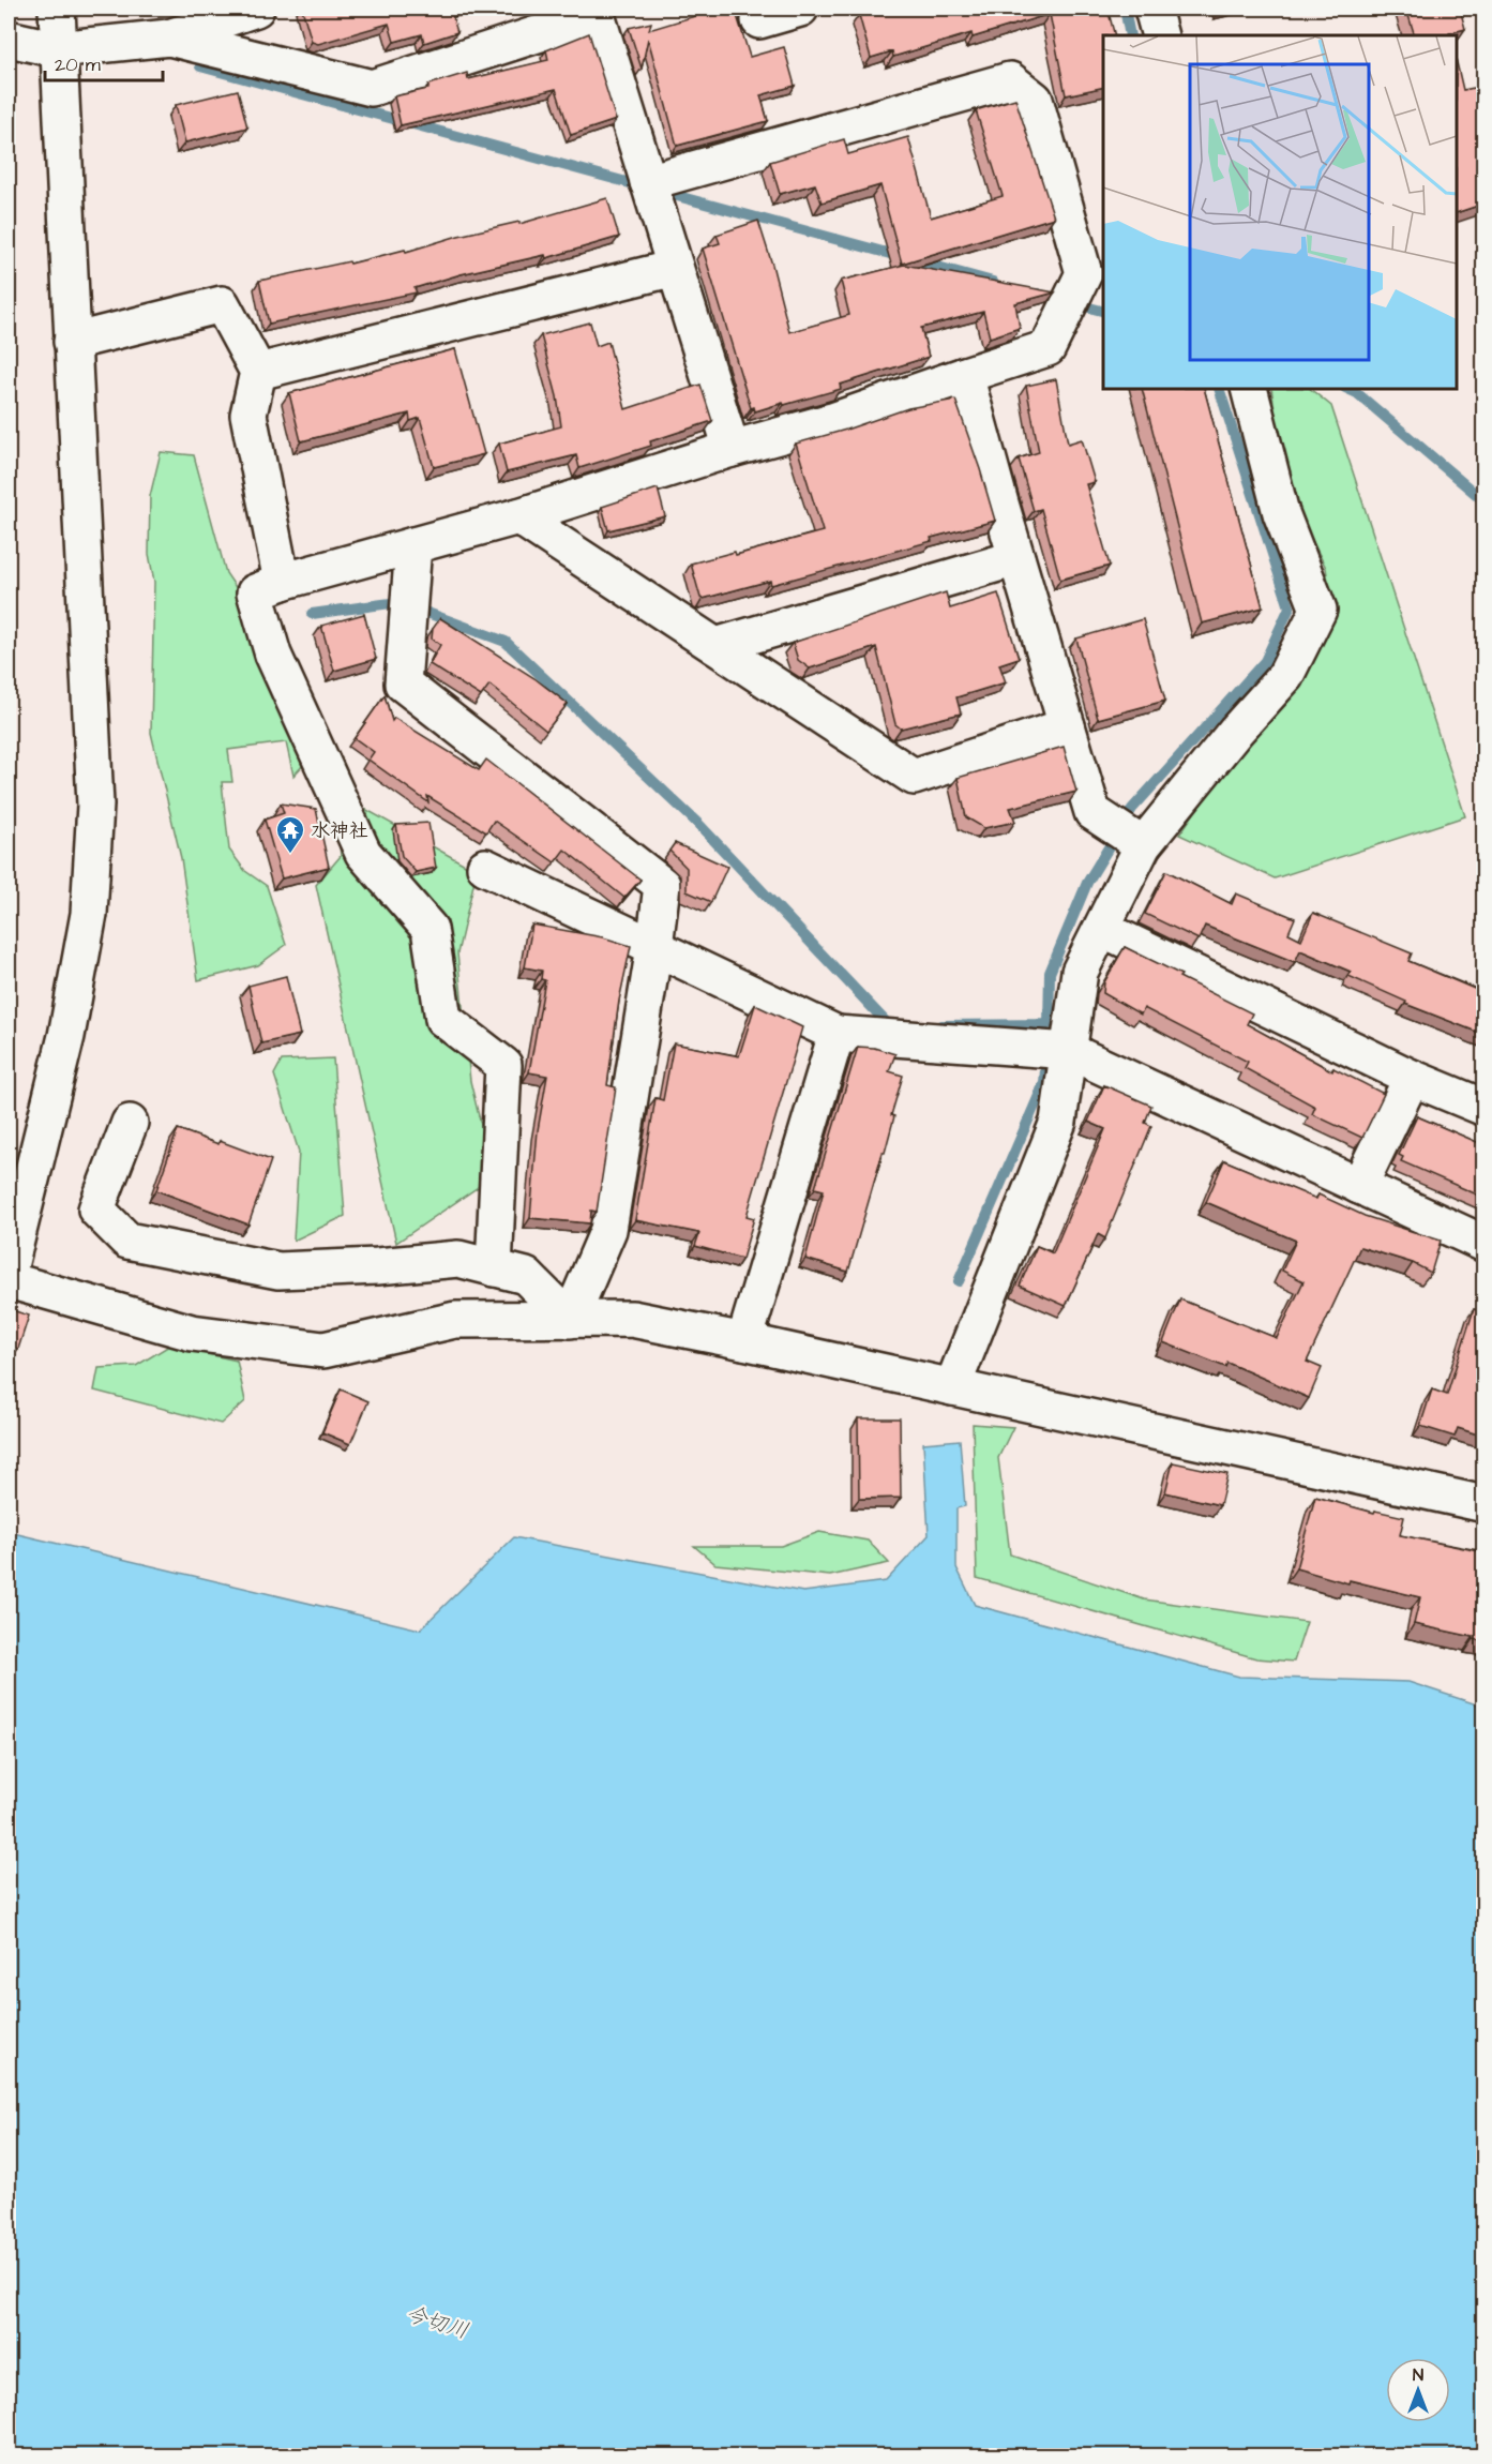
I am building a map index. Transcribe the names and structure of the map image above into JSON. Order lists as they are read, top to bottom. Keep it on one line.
{"water":["今切川"],"places":{"temple":["水神社"]},"scale_bar":"20 m","north":"top"}
